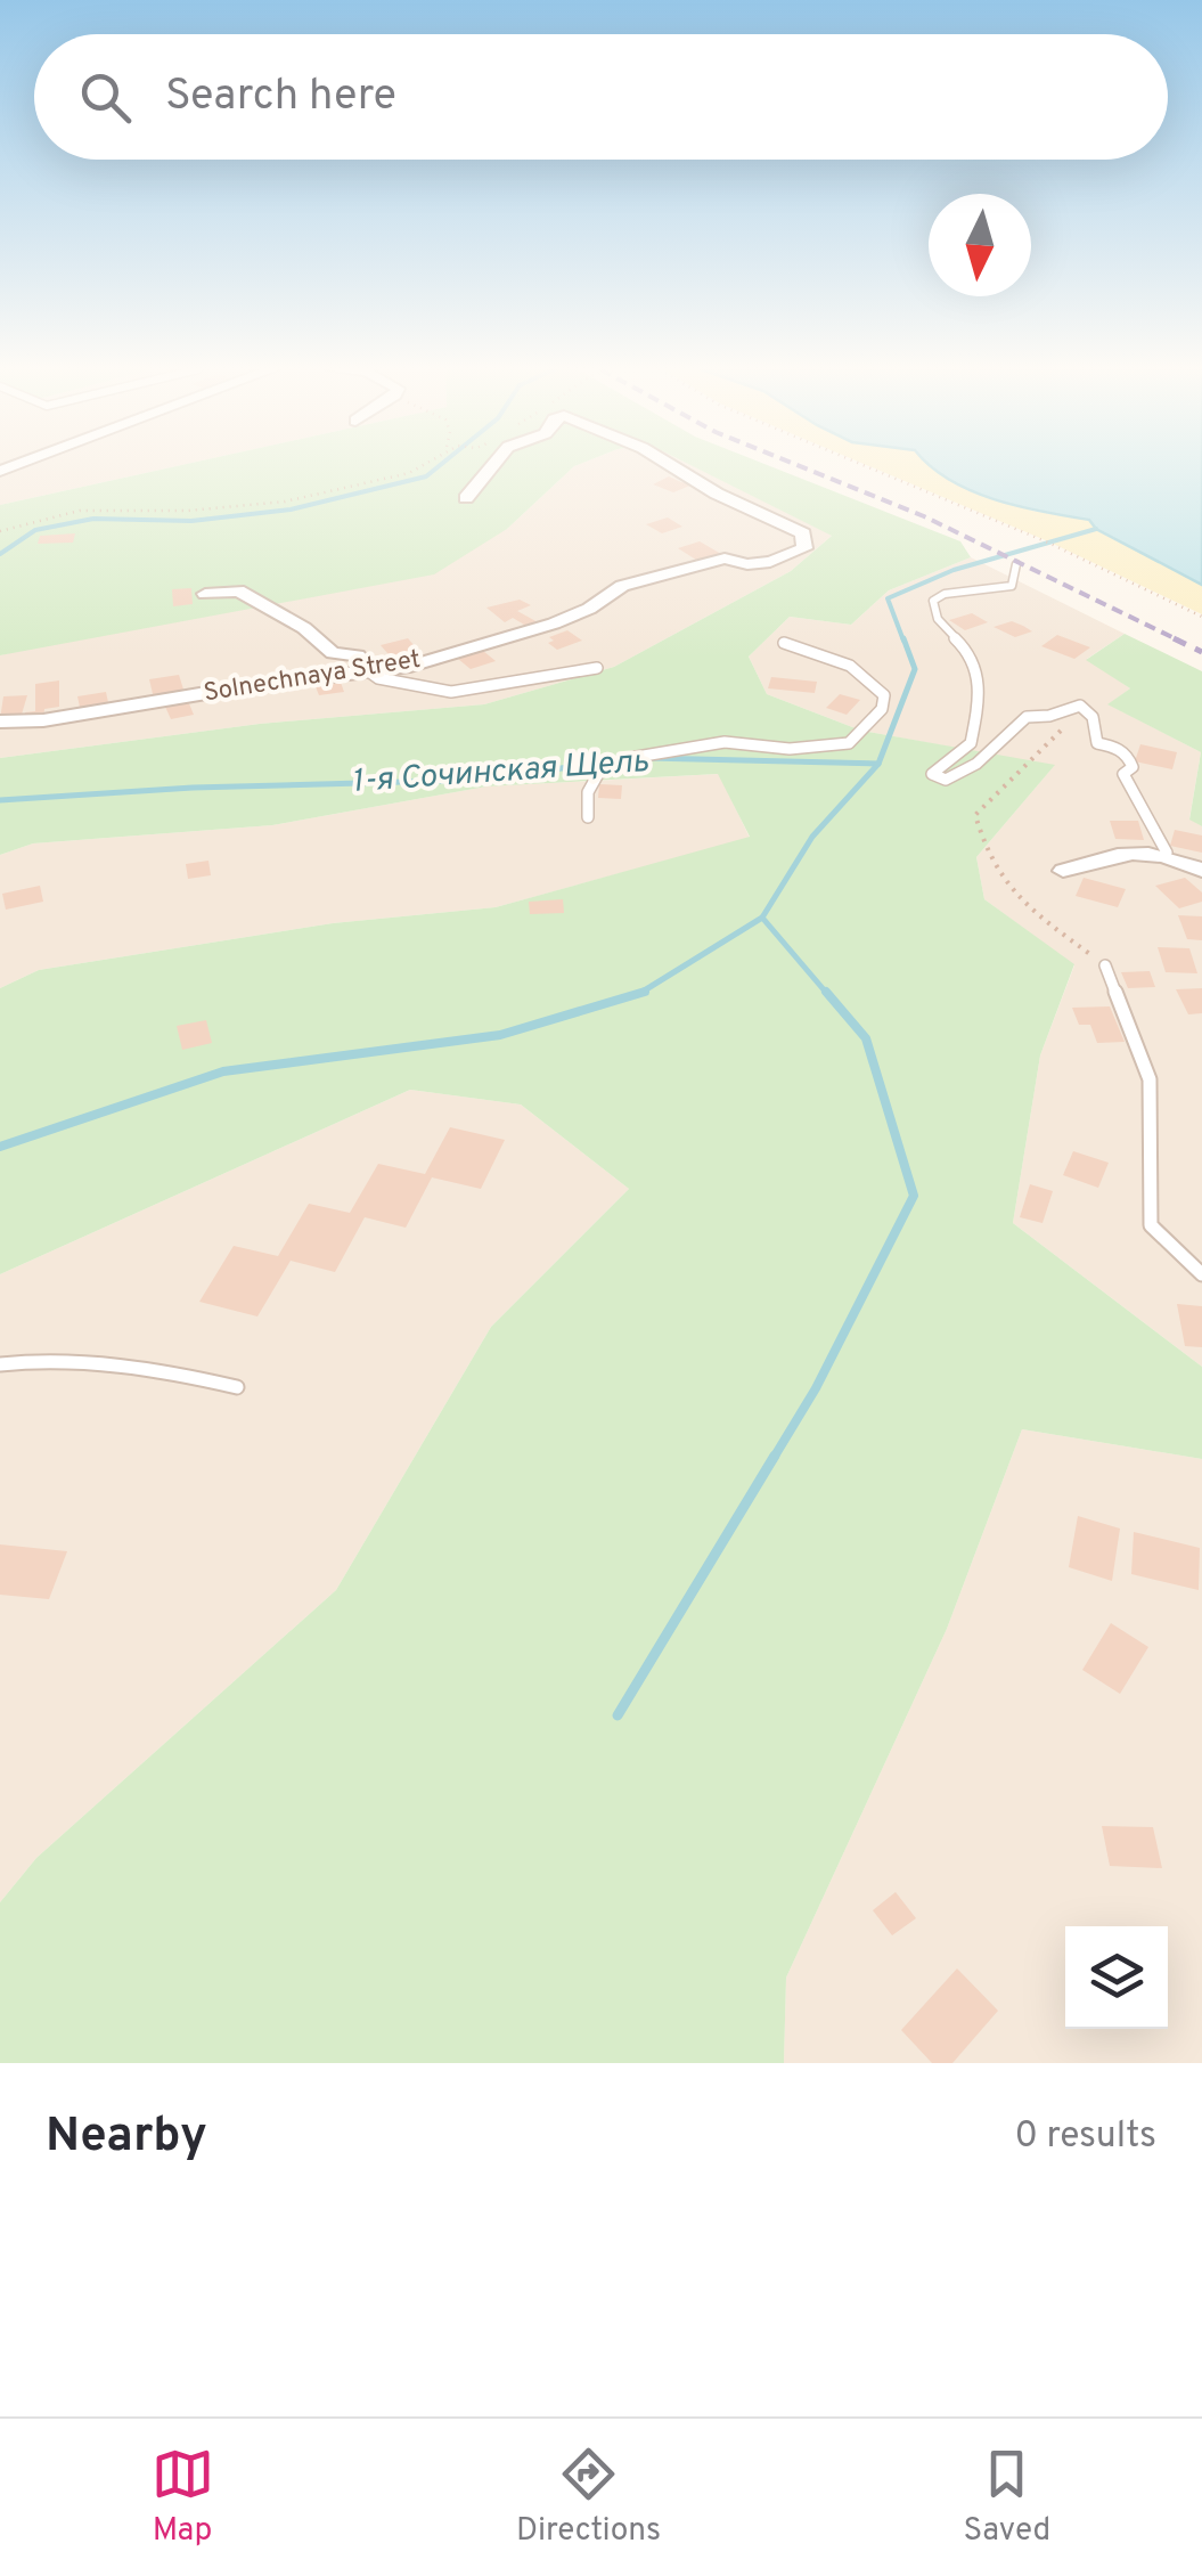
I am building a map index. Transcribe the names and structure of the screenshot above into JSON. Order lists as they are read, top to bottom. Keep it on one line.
{"streets":{"street":["Solnechnaya Street"]},"water":["1-я Сочинская Щель"],"north":"bottom","page":{"search":"Search here","heading":["Nearby","0 results"],"nav":["Map","Directions","Saved"]}}
